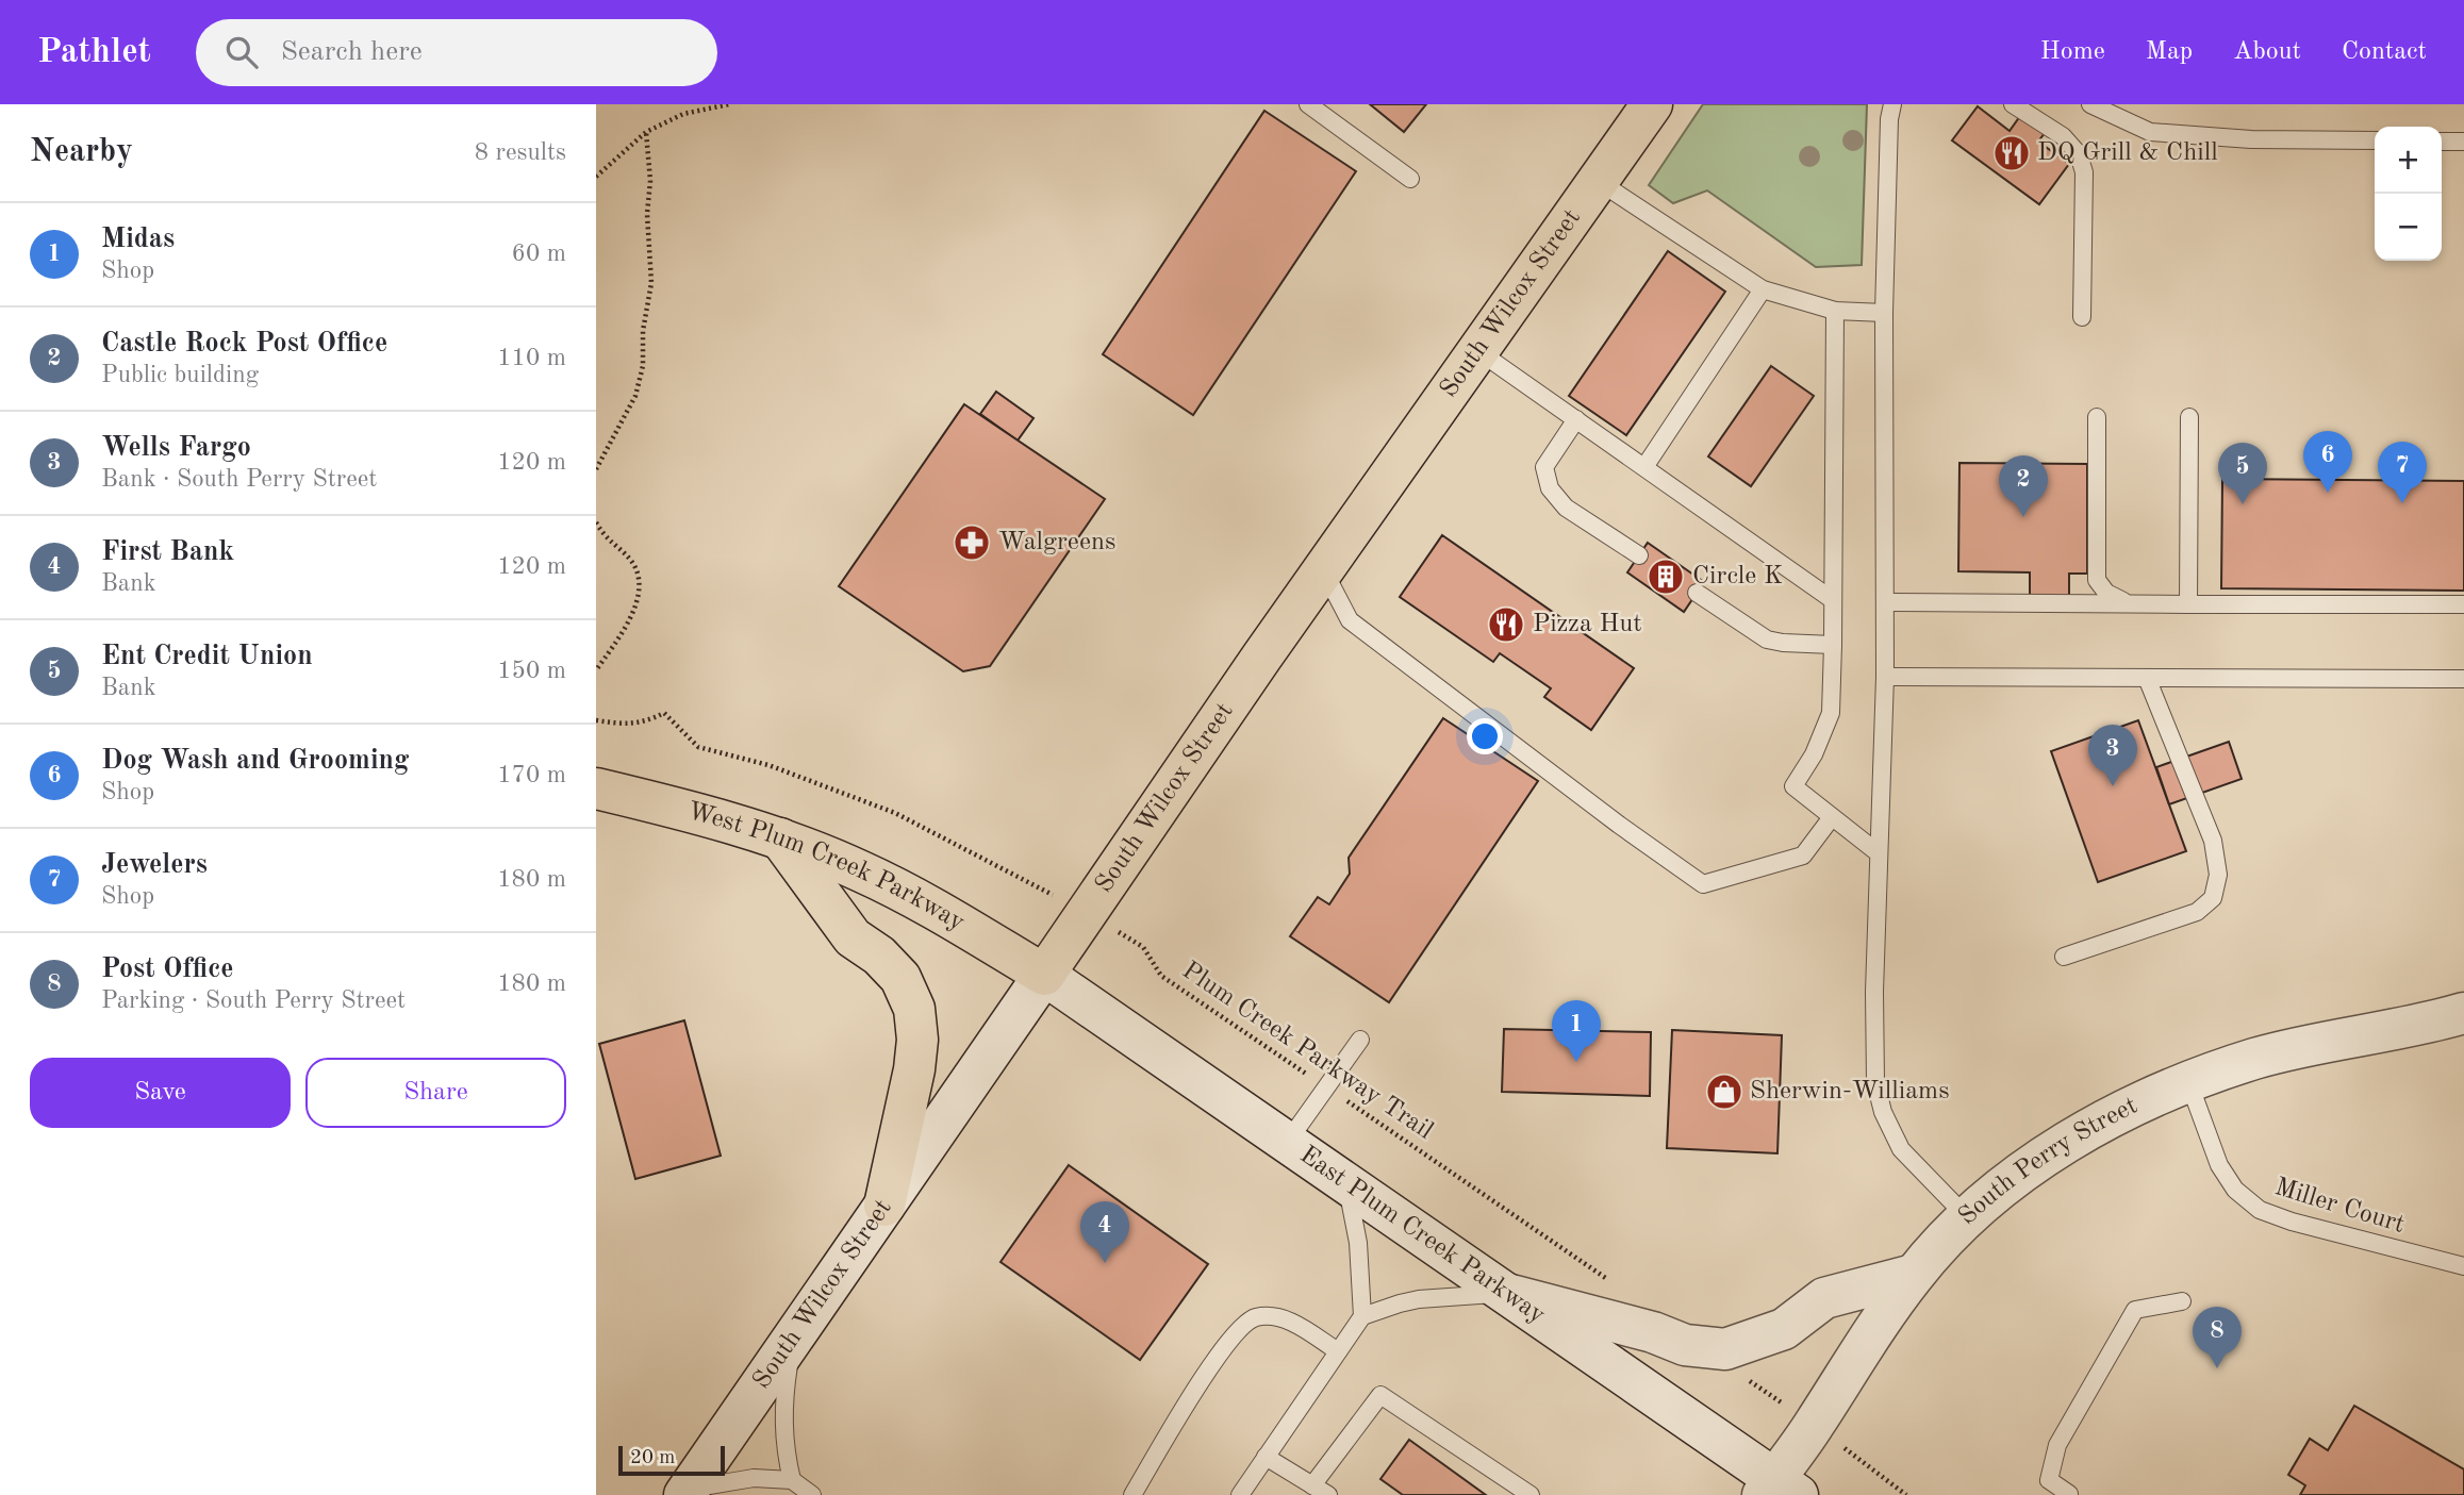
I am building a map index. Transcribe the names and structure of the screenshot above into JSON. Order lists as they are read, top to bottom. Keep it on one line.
{"streets":{"main road":["South Wilcox Street","West Plum Creek Parkway","South Perry Street","East Plum Creek Parkway"],"lane":["Miller Court"],"path":["Plum Creek Parkway Trail"]},"crossings":[["South Wilcox Street","West Plum Creek Parkway"],["South Wilcox Street","Plum Creek Parkway Trail"],["South Wilcox Street","East Plum Creek Parkway"],["West Plum Creek Parkway","East Plum Creek Parkway"],["South Perry Street","Miller Court"],["South Perry Street","East Plum Creek Parkway"]],"places":{"restaurant":["DQ Grill & Chill","Pizza Hut"],"pharmacy":["Walgreens"],"building":["Circle K"],"shop":["Sherwin-Williams"]},"scale_bar":"20 m","page":{"header":"Pathlet","search":"Search here","nav":["Home","Map","About","Contact"],"heading":["Nearby","8 results"],"map_buttons":["+","−"],"list":[{"mark":"1","name":"Midas","note":"Shop","value":"60 m"},{"mark":"2","name":"Castle Rock Post Office","note":"Public building","value":"110 m"},{"mark":"3","name":"Wells Fargo","note":"Bank · South Perry Street","value":"120 m"},{"mark":"4","name":"First Bank","note":"Bank","value":"120 m"},{"mark":"5","name":"Ent Credit Union","note":"Bank","value":"150 m"},{"mark":"6","name":"Dog Wash and Grooming","note":"Shop","value":"170 m"},{"mark":"7","name":"Jewelers","note":"Shop","value":"180 m"},{"mark":"8","name":"Post Office","note":"Parking · South Perry Street","value":"180 m"}],"pins":["6","7","5","2","3","1","4","8"],"buttons":["Save","Share"],"scale":"20 m"}}
